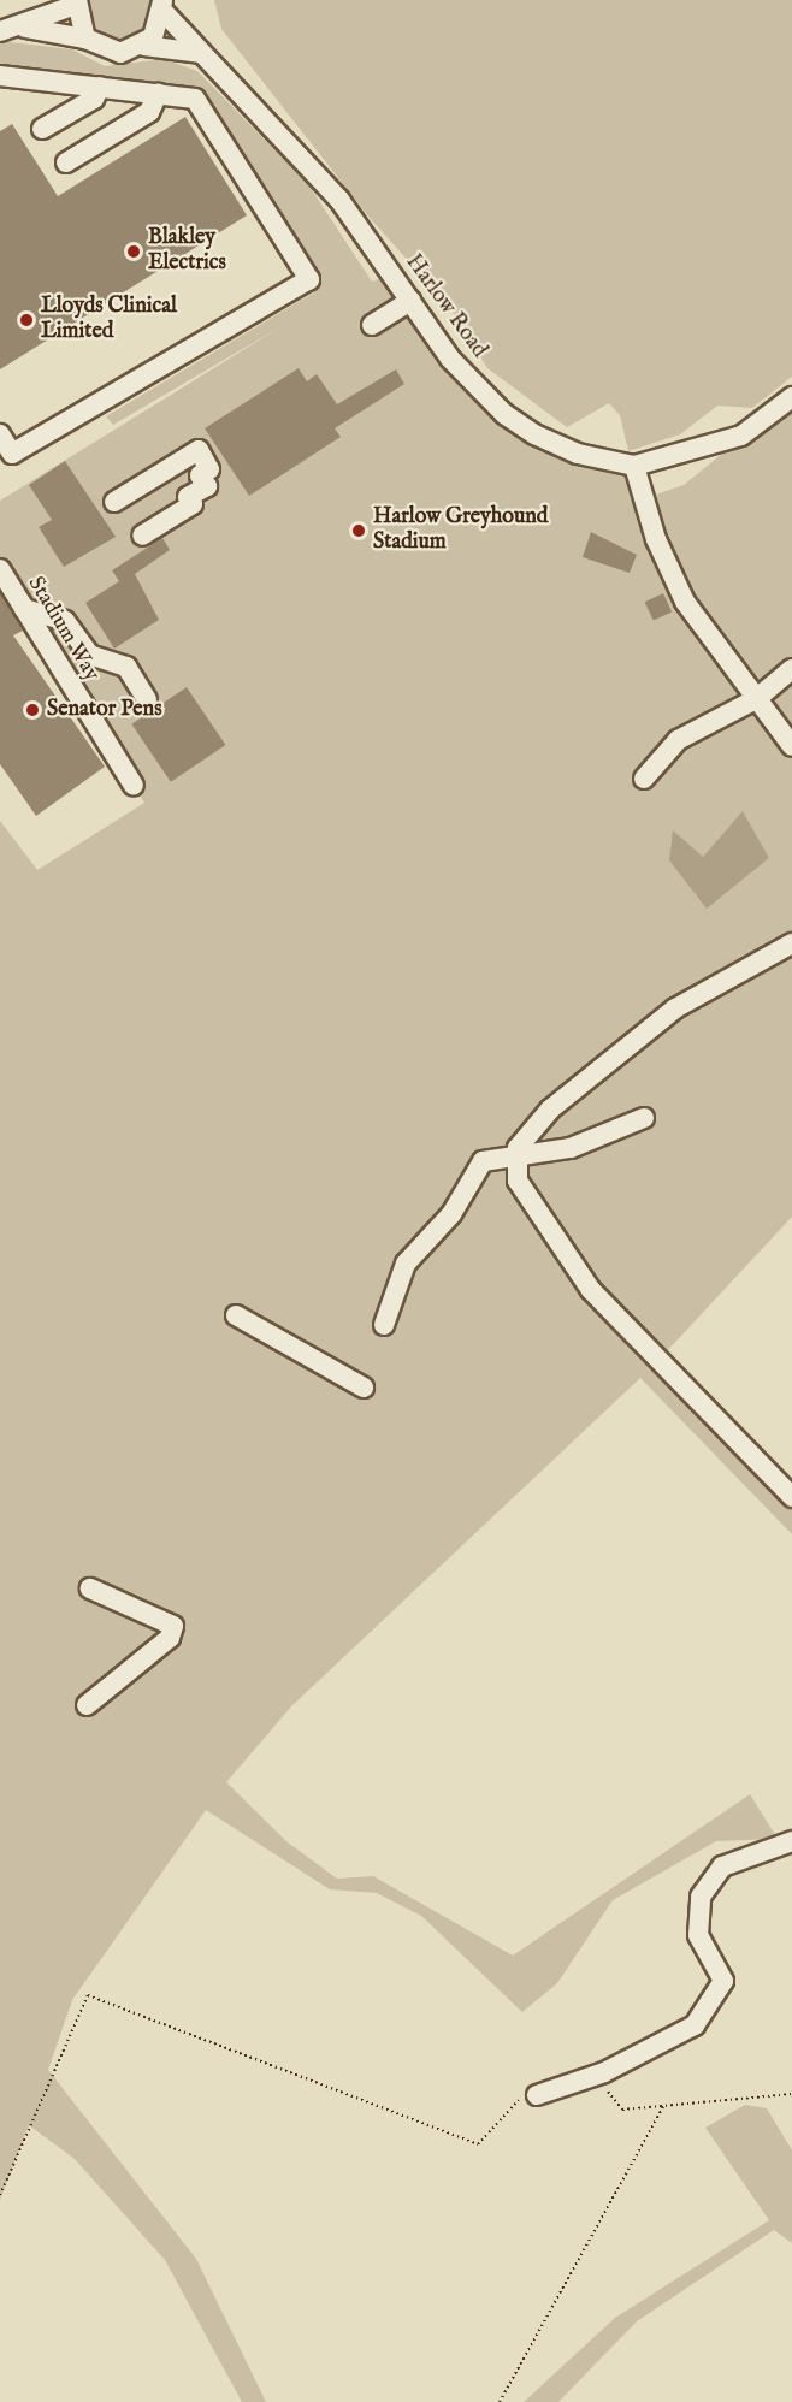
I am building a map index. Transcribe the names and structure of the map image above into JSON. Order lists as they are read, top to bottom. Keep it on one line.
{"streets":{"street":["Harlow Road","Stadium Way"]},"places":["Blakley Electrics","Lloyds Clinical Limited","Harlow Greyhound Stadium","Senator Pens"]}
